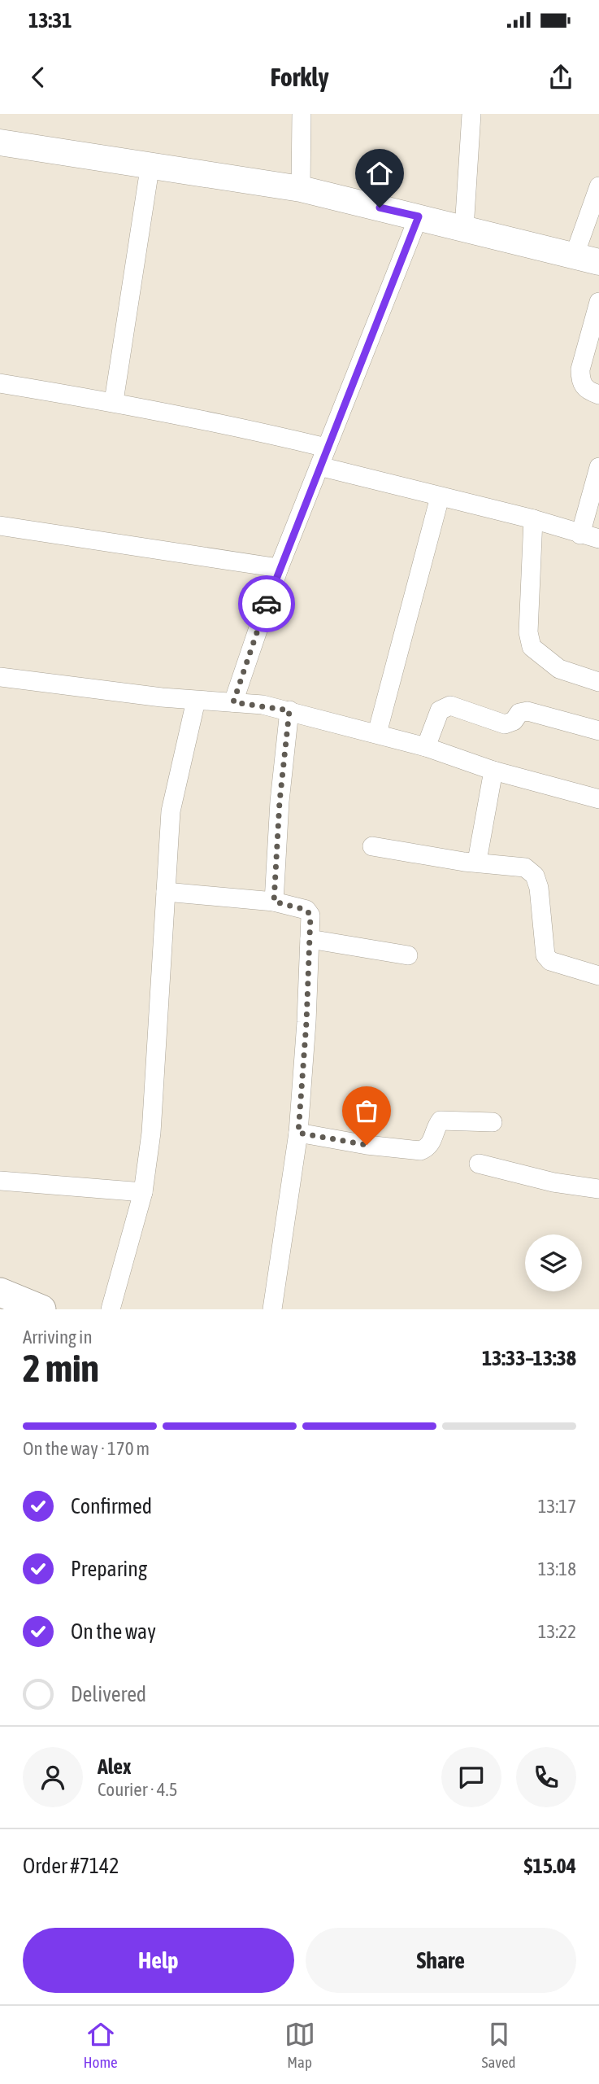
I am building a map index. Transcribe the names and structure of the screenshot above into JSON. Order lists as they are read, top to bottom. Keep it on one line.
{"page":{"status":"13:31","header":"Forkly","heading":["2 min","Arriving in","13:33–13:38"],"panel":["Alex","Courier · 4.5","Order #7142","$15.04"],"bar":"On the way · 170 m","list":[["Confirmed","13:17"],["Preparing","13:18"],["On the way","13:22"],"Delivered"],"buttons":["Help","Share"],"tabs":["Home","Map","Saved"]}}
